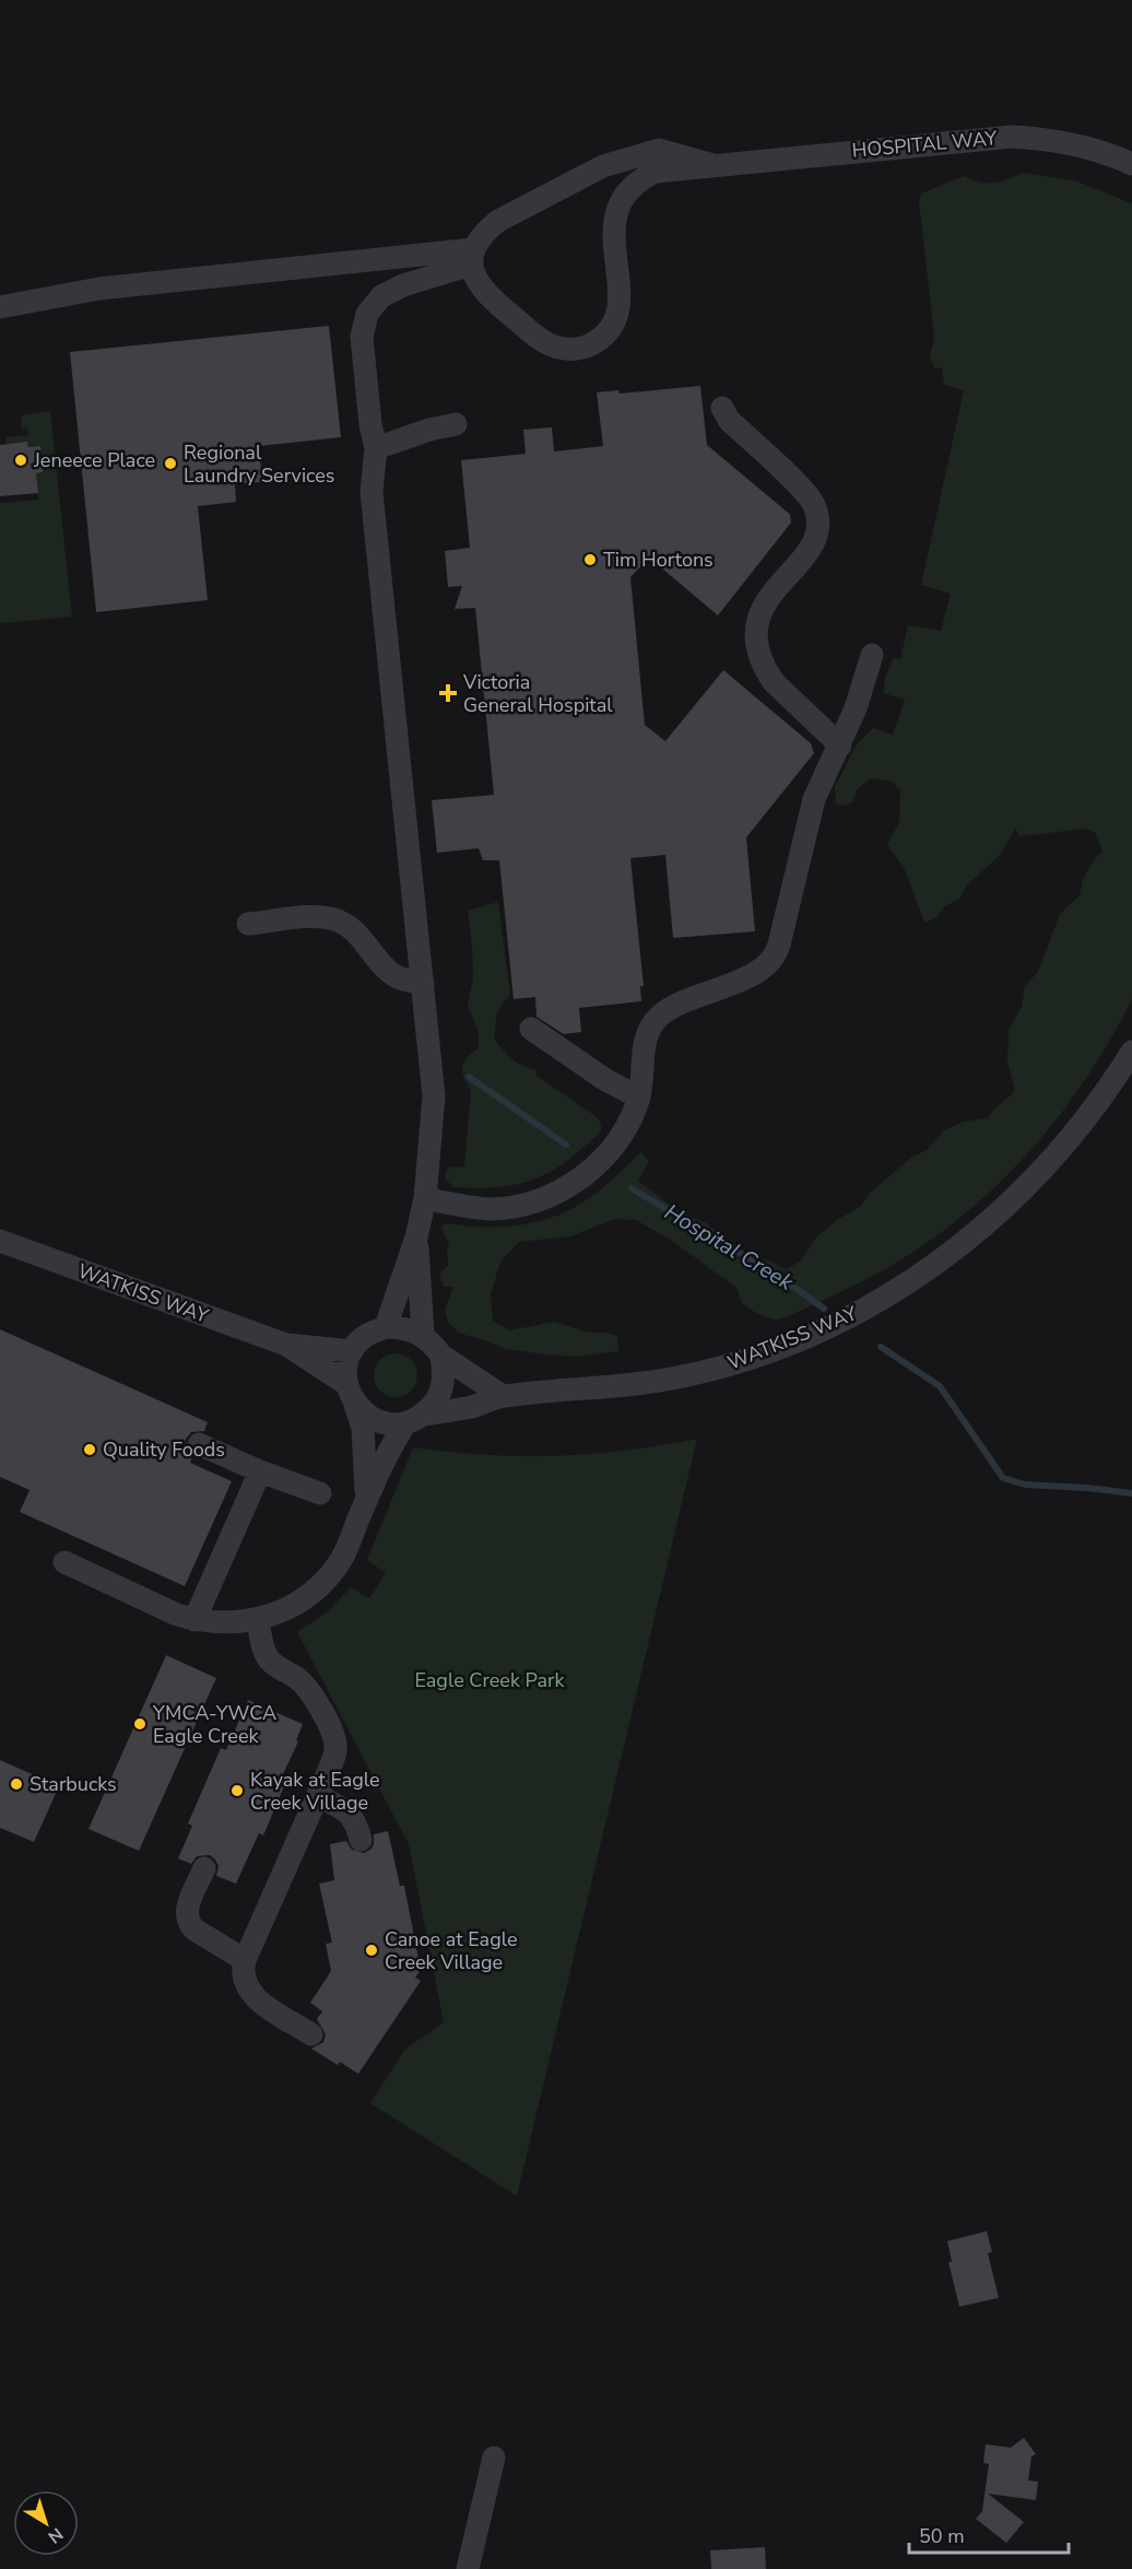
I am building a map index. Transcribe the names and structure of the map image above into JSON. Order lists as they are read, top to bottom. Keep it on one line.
{"streets":{"street":["HOSPITAL WAY","WATKISS WAY"]},"water":["Hospital Creek"],"parks":["Eagle Creek Park"],"places":{"other":["Jeneece Place","Regional Laundry Services","Tim Hortons","Quality Foods","YMCA-YWCA Eagle Creek","Starbucks","Kayak at Eagle Creek Village","Canoe at Eagle Creek Village"],"health":["Victoria General Hospital"]},"scale_bar":"50 m","north":"bottom right"}
